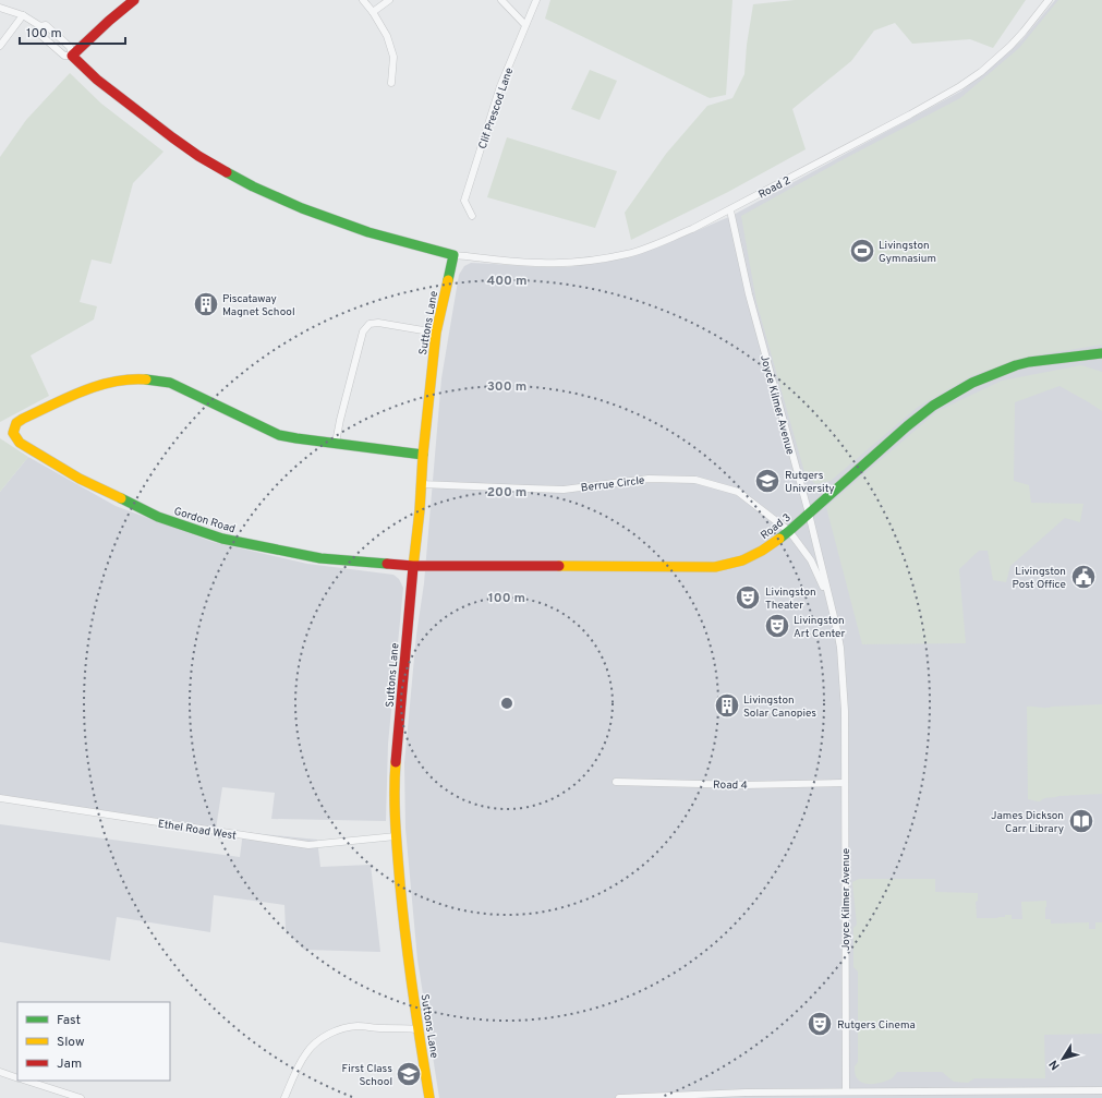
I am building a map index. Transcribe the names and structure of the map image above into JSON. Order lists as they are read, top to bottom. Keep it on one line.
{"streets":{"street":["Clif Prescod Lane","Road 2","Suttons Lane","Joyce Kilmer Avenue","Berrue Circle","Gordon Road","Road 3","Road 4","Ethel Road West"]},"crossings":[["Road 2","Suttons Lane"],["Road 2","Joyce Kilmer Avenue"],["Suttons Lane","Berrue Circle"],["Suttons Lane","Gordon Road"],["Suttons Lane","Road 3"],["Suttons Lane","Ethel Road West"],["Joyce Kilmer Avenue","Berrue Circle"],["Joyce Kilmer Avenue","Road 3"],["Joyce Kilmer Avenue","Road 4"],["Berrue Circle","Road 3"],["Gordon Road","Road 3"]],"places":{"sports":["Livingston Gymnasium"],"building":["Piscataway Magnet School","Livingston Solar Canopies"],"school or university":["Rutgers University","First Class School"],"public building":["Livingston Post Office"],"theatre":["Livingston Theater","Livingston Art Center","Rutgers Cinema"],"library":["James Dickson Carr Library"]},"legend":["Fast","Slow","Jam"],"scale_bar":"100 m","north":"bottom left","rings":["400 m","300 m","200 m","100 m"]}
